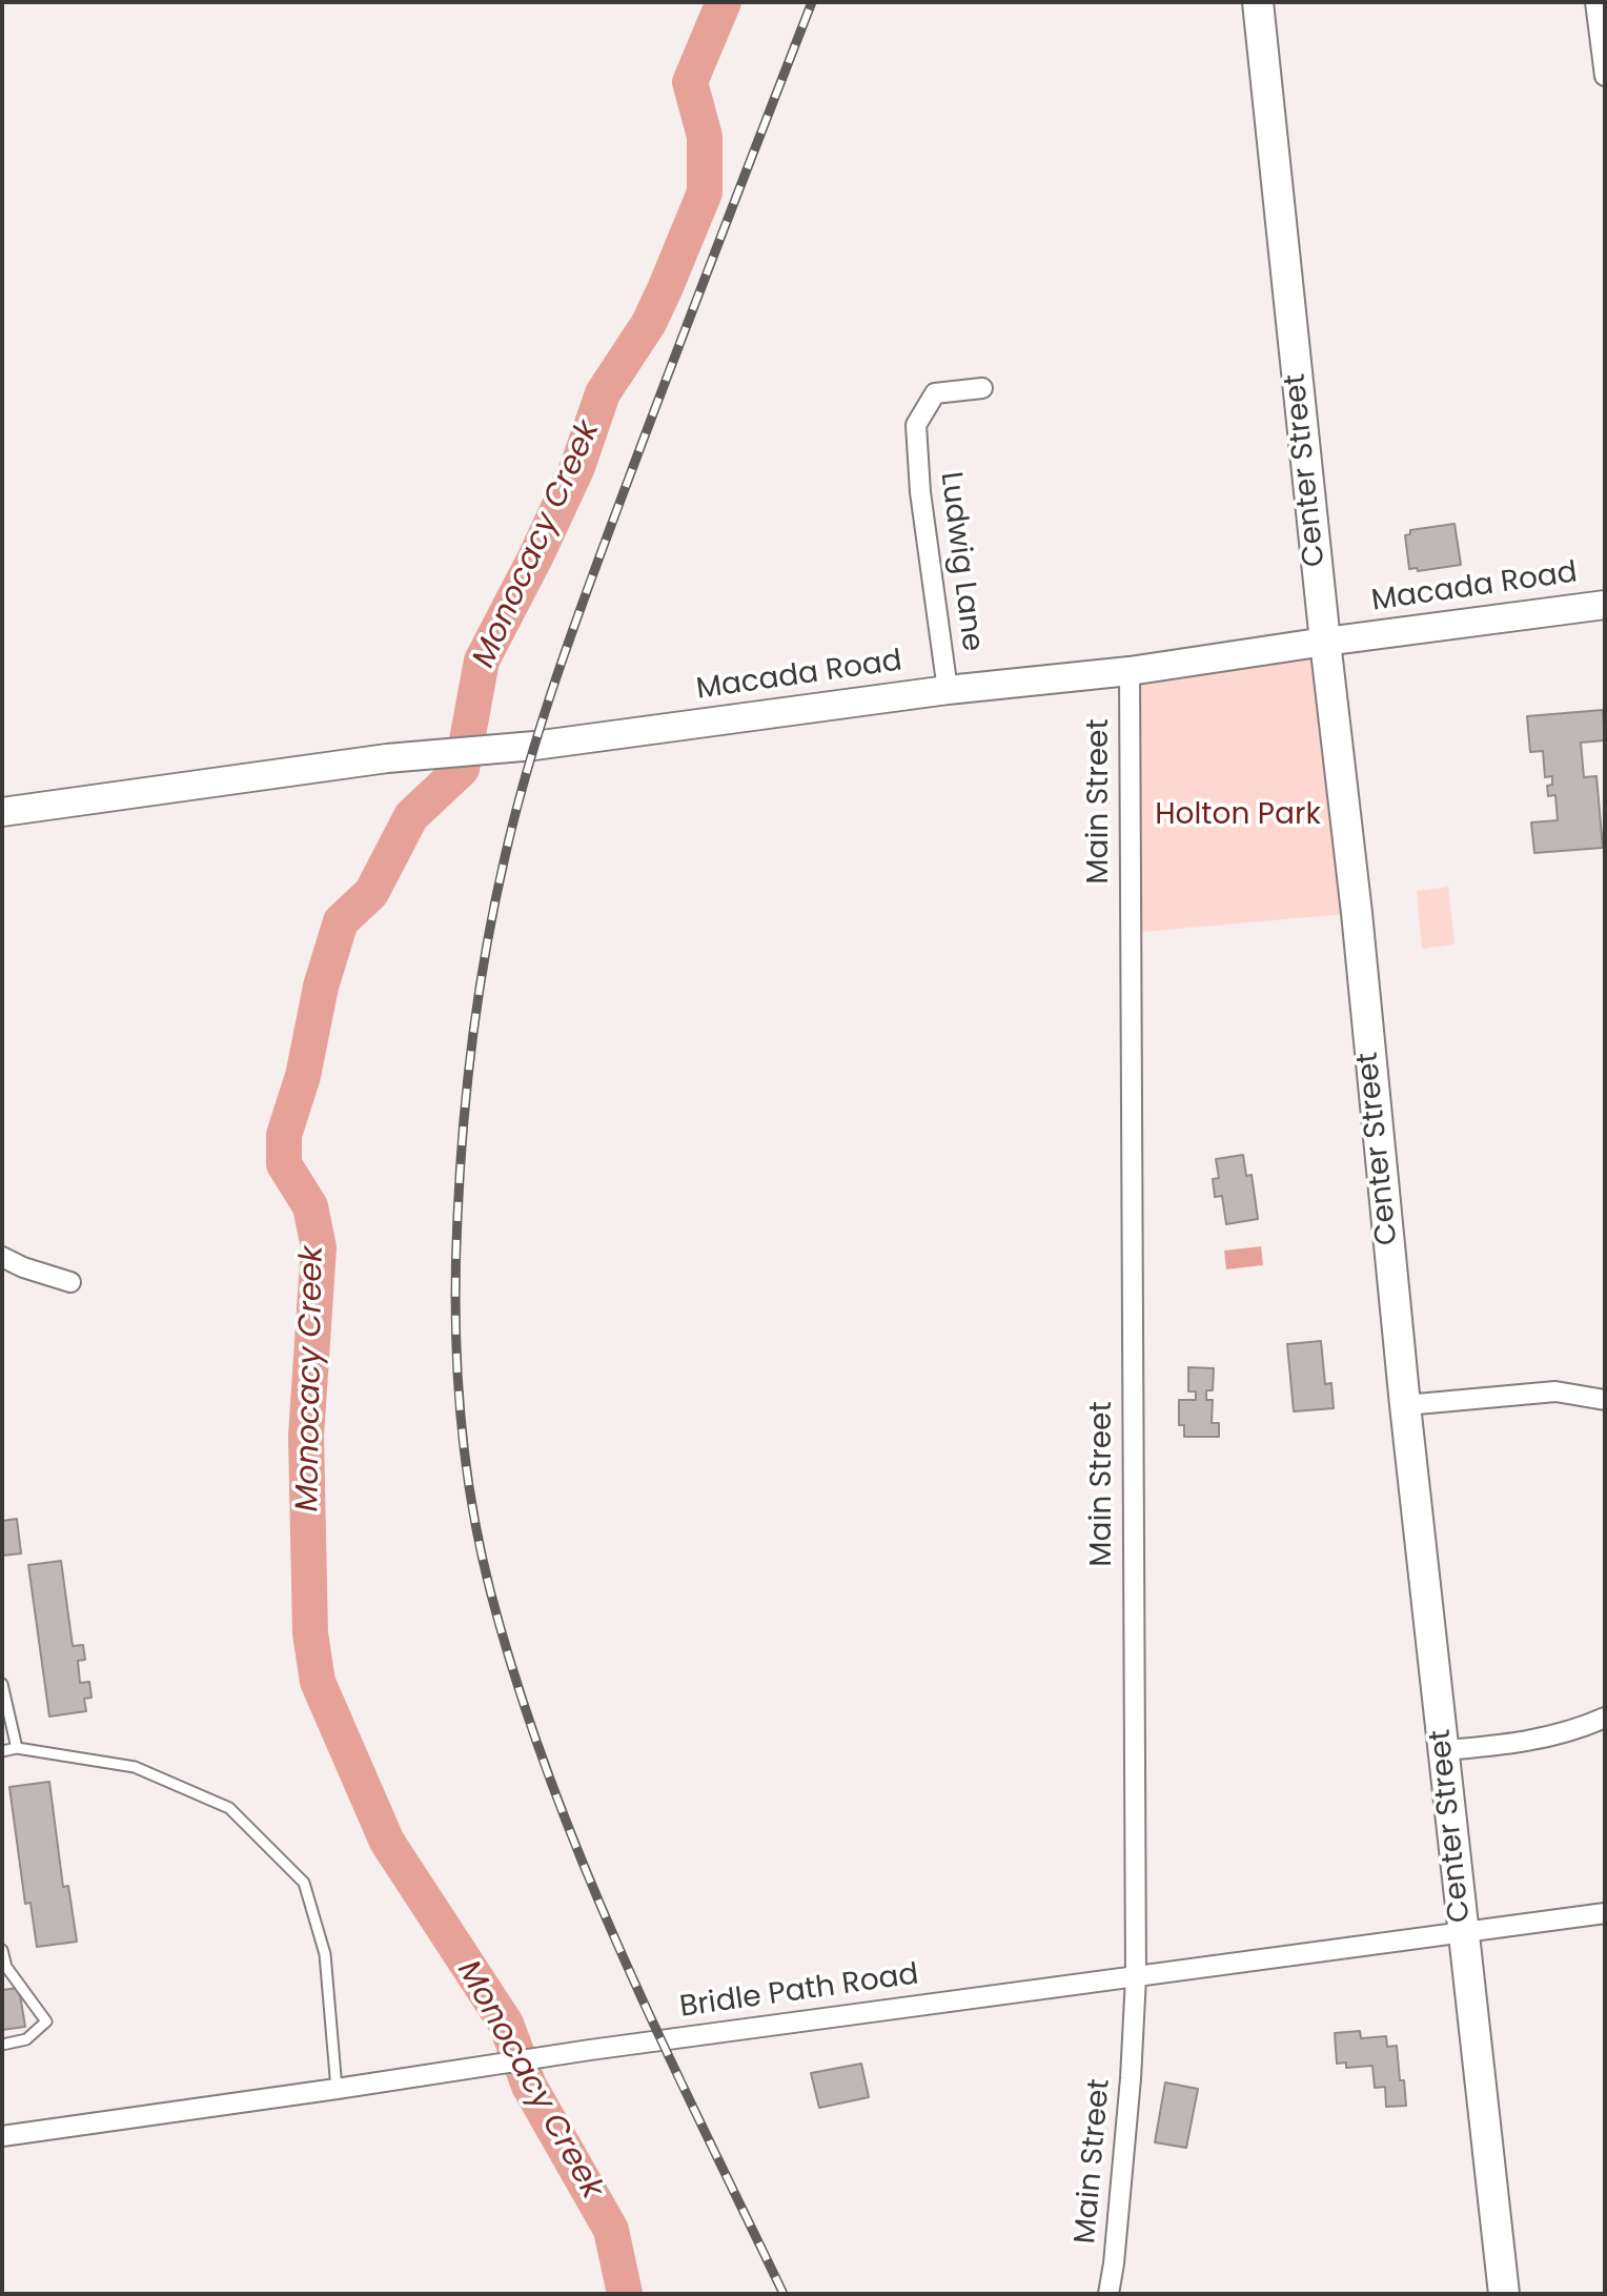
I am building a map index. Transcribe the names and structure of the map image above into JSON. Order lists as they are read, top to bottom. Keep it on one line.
{"streets":{"main road":["Center Street"],"street":["Ludwig Lane","Macada Road","Main Street","Bridle Path Road"]},"crossings":[["Center Street","Macada Road"],["Center Street","Bridle Path Road"],["Ludwig Lane","Macada Road"],["Macada Road","Main Street"],["Main Street","Bridle Path Road"]],"water":["Monocacy Creek"],"parks":["Holton Park"]}
